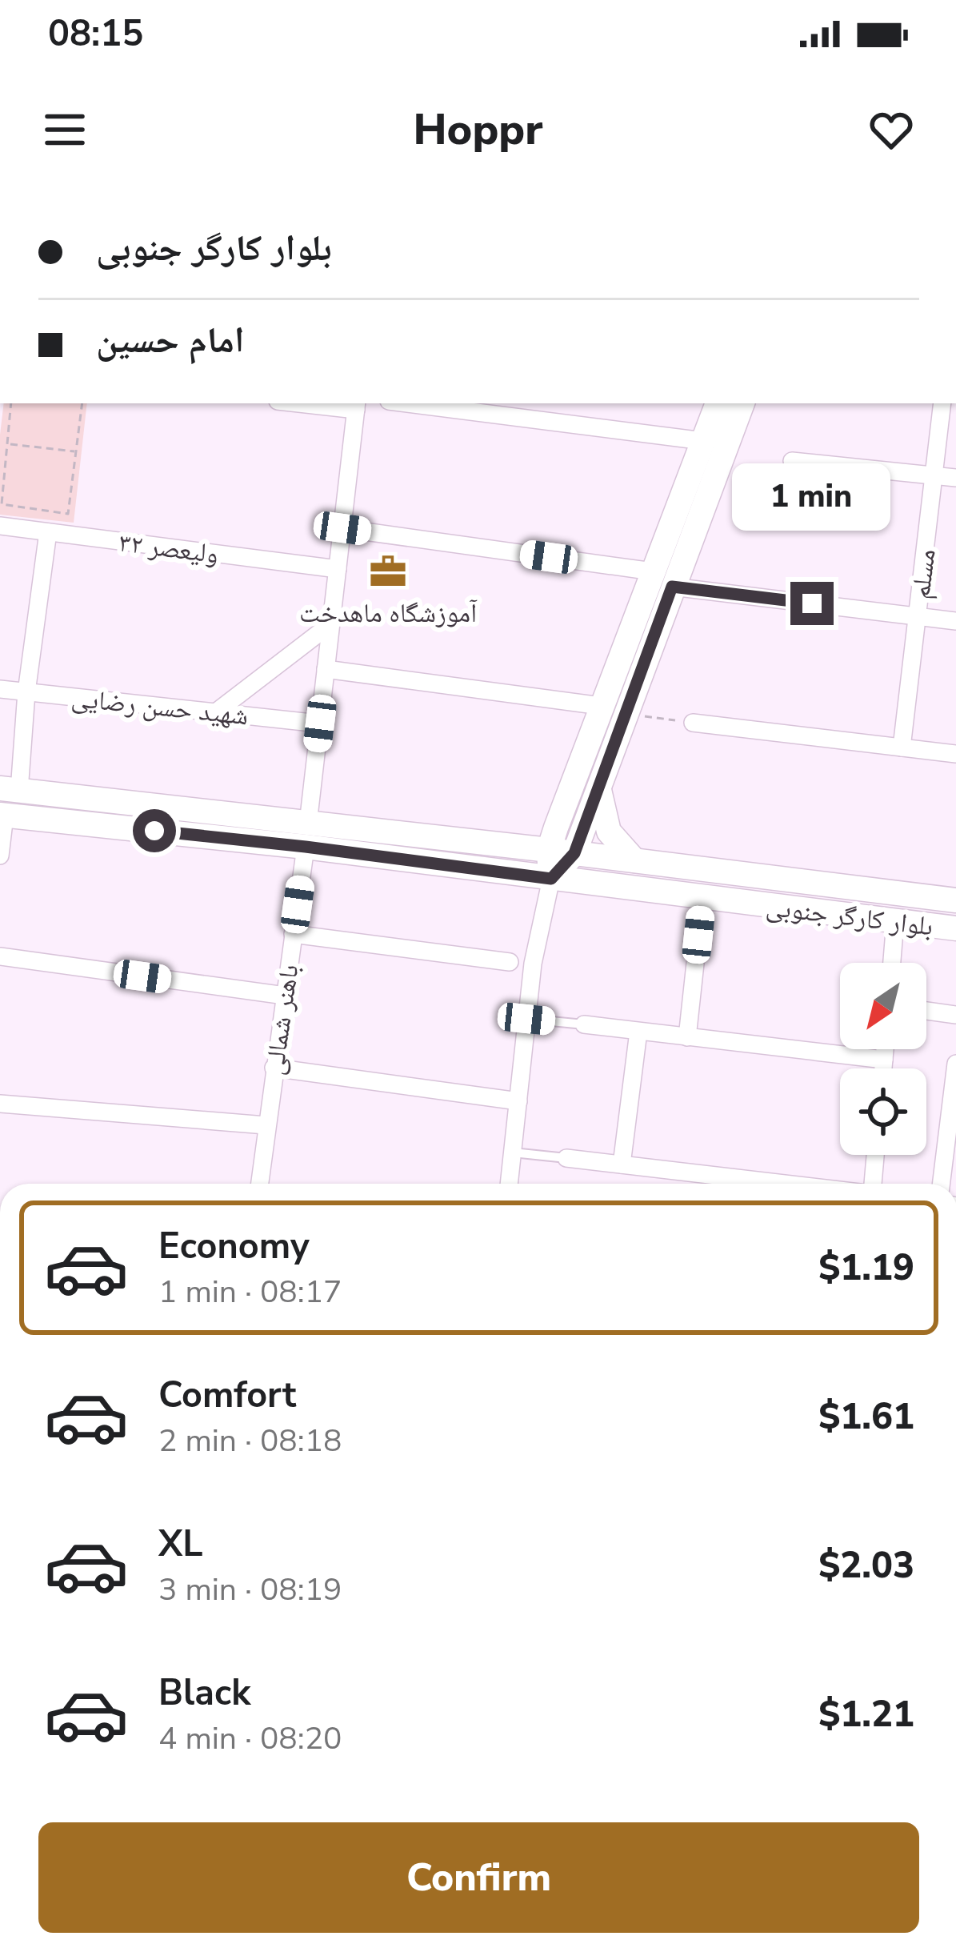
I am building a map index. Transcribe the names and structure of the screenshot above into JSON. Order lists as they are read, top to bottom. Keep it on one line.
{"streets":{"main road":["بلوار کارگر جنوبی"],"street":["ولیعصر ۳۲","مسلم","شهید حسن رضایی","باهنر شمالی"]},"crossings":[["ولیعصر ۳۲","باهنر شمالی"],["شهید حسن رضایی","باهنر شمالی"],["بلوار کارگر جنوبی","باهنر شمالی"]],"places":{"office":["آموزشگاه ماهدخت"]},"north":"bottom left","page":{"status":"08:15","header":"Hoppr","banner":["بلوار کارگر جنوبی","امام حسین"],"bubble":"1 min","list":[{"name":"Economy","note":"1 min · 08:17","value":"$1.19"},{"name":"Comfort","note":"2 min · 08:18","value":"$1.61"},{"name":"XL","note":"3 min · 08:19","value":"$2.03"},{"name":"Black","note":"4 min · 08:20","value":"$1.21"}],"buttons":"Confirm"}}
